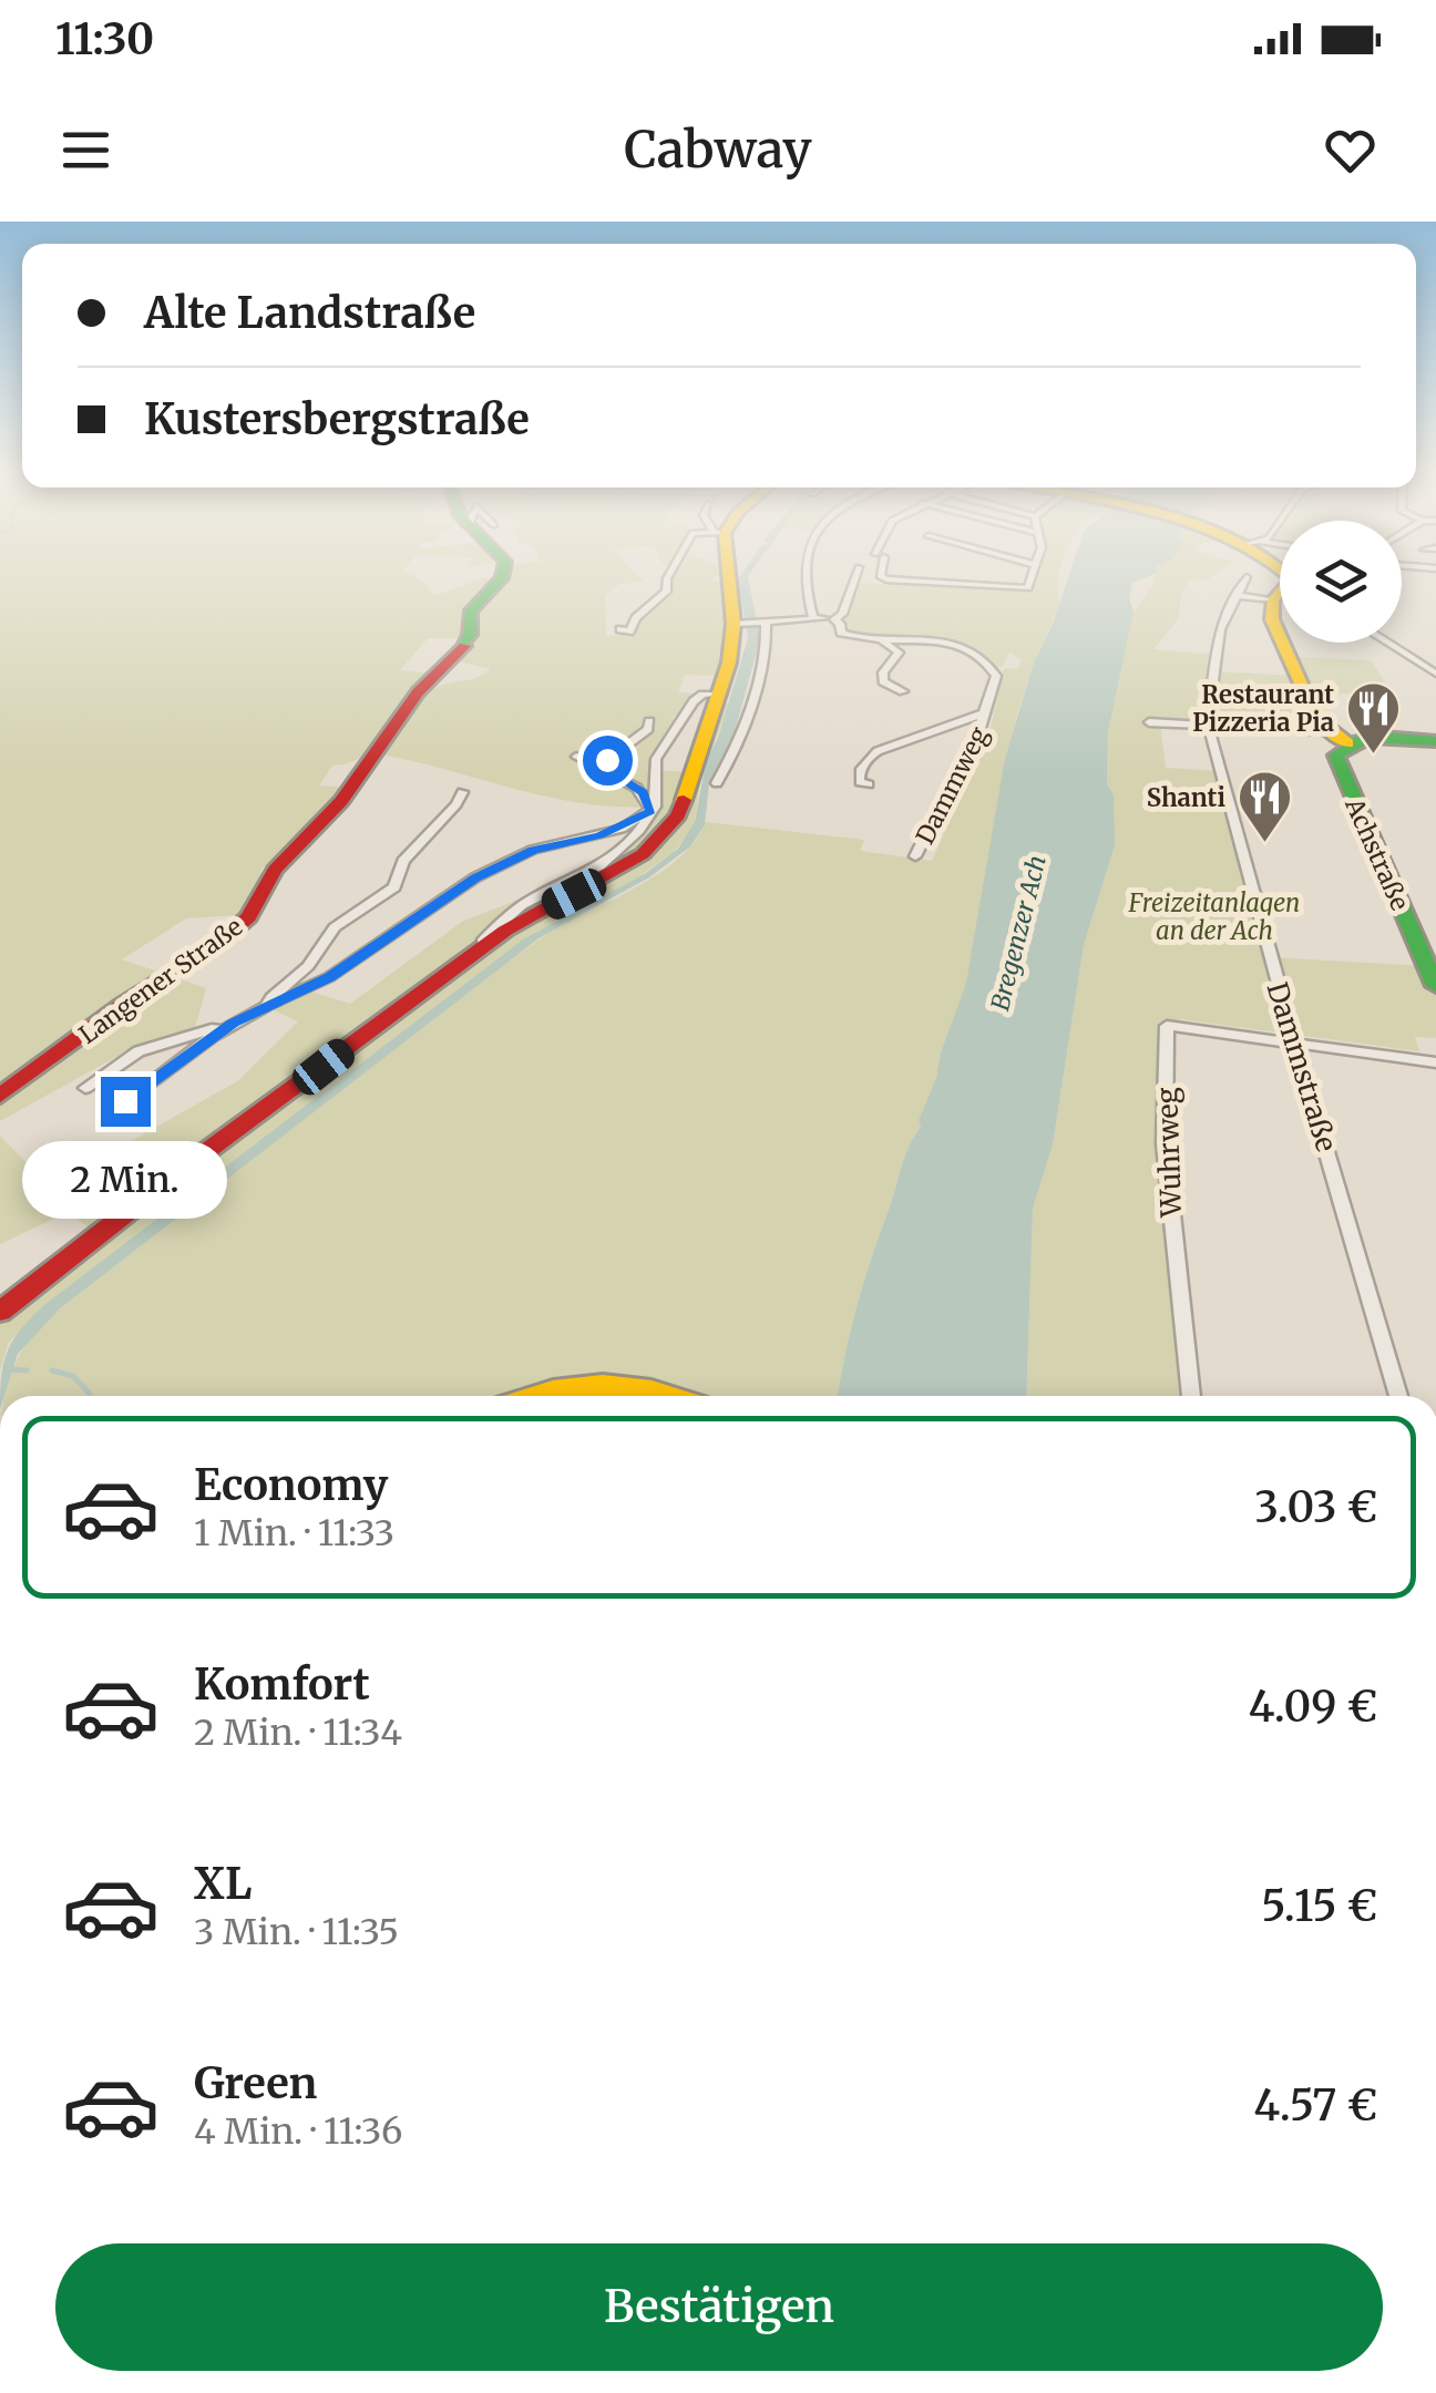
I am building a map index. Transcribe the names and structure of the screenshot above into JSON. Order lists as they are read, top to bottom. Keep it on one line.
{"streets":{"main road":["Achstraße","Langener Straße"],"street":["Dammweg","Dammstraße","Wuhrweg"]},"crossings":[["Dammstraße","Wuhrweg"]],"water":["Bregenzer Ach"],"parks":["Freizeitanlagen an der Ach"],"places":{"restaurant":["Restaurant Pizzeria Pia","Shanti"]},"page":{"status":"11:30","header":"Cabway","banner":["Alte Landstraße","Kustersbergstraße"],"bubble":"2 Min.","list":[{"name":"Economy","note":"1 Min. · 11:33","value":"3.03 €"},{"name":"Komfort","note":"2 Min. · 11:34","value":"4.09 €"},{"name":"XL","note":"3 Min. · 11:35","value":"5.15 €"},{"name":"Green","note":"4 Min. · 11:36","value":"4.57 €"}],"buttons":"Bestätigen"}}
